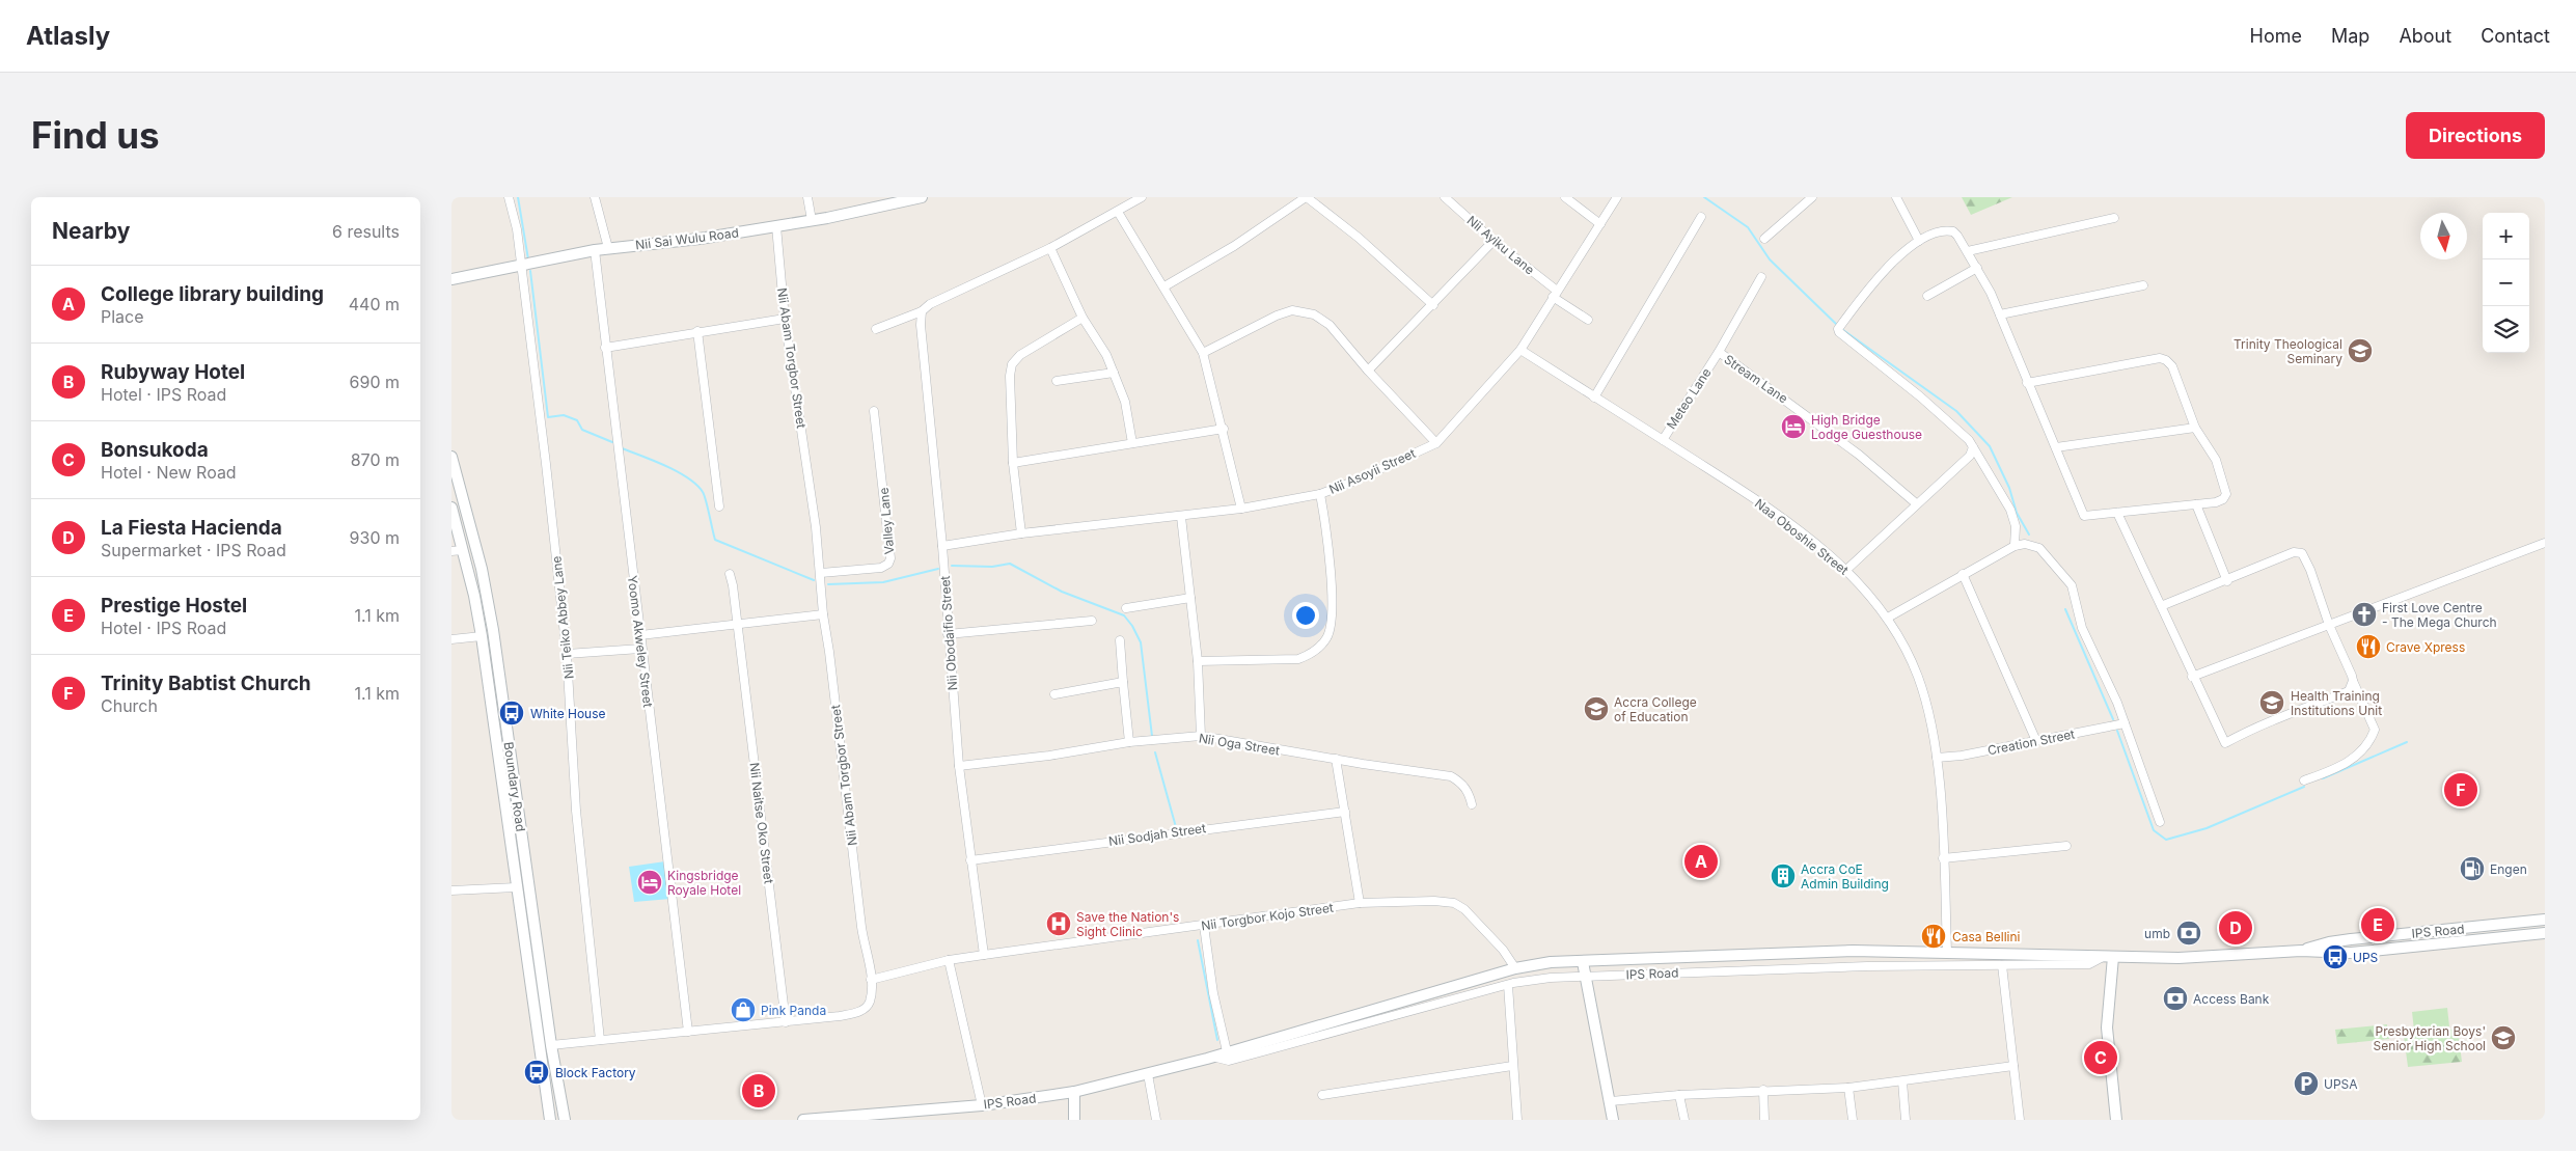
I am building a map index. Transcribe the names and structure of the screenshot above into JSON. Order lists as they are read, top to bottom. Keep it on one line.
{"streets":{"street":["Nii Sai Wulu Road","Nii Ayiku Lane","Nii Abam Torgbor Street","Stream Lane","Meteo Lane","Nii Asoyii Street","Valley Lane","Naa Oboshie Street","Nii Teiko Abbey Lane","Nii Obodaifio Street","Yoomo Akweley Street","Creation Street","Nii Oga Street","Boundary Road","Nii Naitse Oko Street","Nii Sodjah Street","Nii Torgbor Kojo Street","IPS Road"]},"crossings":[["Nii Sai Wulu Road","Nii Abam Torgbor Street"],["Nii Sai Wulu Road","Nii Teiko Abbey Lane"],["Nii Sai Wulu Road","Yoomo Akweley Street"],["Nii Ayiku Lane","Nii Asoyii Street"],["Nii Abam Torgbor Street","Valley Lane"],["Nii Abam Torgbor Street","Nii Teiko Abbey Lane"],["Nii Abam Torgbor Street","Yoomo Akweley Street"],["Nii Abam Torgbor Street","Boundary Road"],["Nii Abam Torgbor Street","Nii Naitse Oko Street"],["Nii Abam Torgbor Street","Nii Torgbor Kojo Street"],["Stream Lane","Meteo Lane"],["Meteo Lane","Naa Oboshie Street"],["Nii Asoyii Street","Naa Oboshie Street"],["Nii Asoyii Street","Nii Obodaifio Street"],["Naa Oboshie Street","Creation Street"],["Naa Oboshie Street","IPS Road"],["Nii Obodaifio Street","Nii Oga Street"],["Nii Obodaifio Street","Nii Sodjah Street"],["Nii Obodaifio Street","Nii Torgbor Kojo Street"],["Nii Torgbor Kojo Street","IPS Road"]],"places":{"school or university":["Trinity Theological Seminary","Health Training Institutions Unit","Accra College of Education","Presbyterian Boys' Senior High School"],"hotel":["High Bridge Lodge Guesthouse","Kingsbridge Royale Hotel"],"church":["First Love Centre - The Mega Church"],"restaurant":["Crave Xpress","Casa Bellini"],"bus stop":["White House","UPS","Block Factory"],"fuel station":["Engen"],"building":["Accra CoE Admin Building"],"hospital":["Save the Nation's Sight Clinic"],"bank":["umb","Access Bank"],"shop":["Pink Panda"],"parking":["UPSA"]},"north":"bottom","page":{"header":"Atlasly","nav":["Home","Map","About","Contact"],"buttons":"Directions","title":"Find us","heading":["Nearby","6 results"],"map_buttons":["+","−"],"list":[{"mark":"A","name":"College library building","note":"Place","value":"440 m"},{"mark":"B","name":"Rubyway Hotel","note":"Hotel · IPS Road","value":"690 m"},{"mark":"C","name":"Bonsukoda","note":"Hotel · New Road","value":"870 m"},{"mark":"D","name":"La Fiesta Hacienda","note":"Supermarket · IPS Road","value":"930 m"},{"mark":"E","name":"Prestige Hostel","note":"Hotel · IPS Road","value":"1.1 km"},{"mark":"F","name":"Trinity Babtist Church","note":"Church","value":"1.1 km"}],"pins":["F","A","E","D","C","B"]}}
